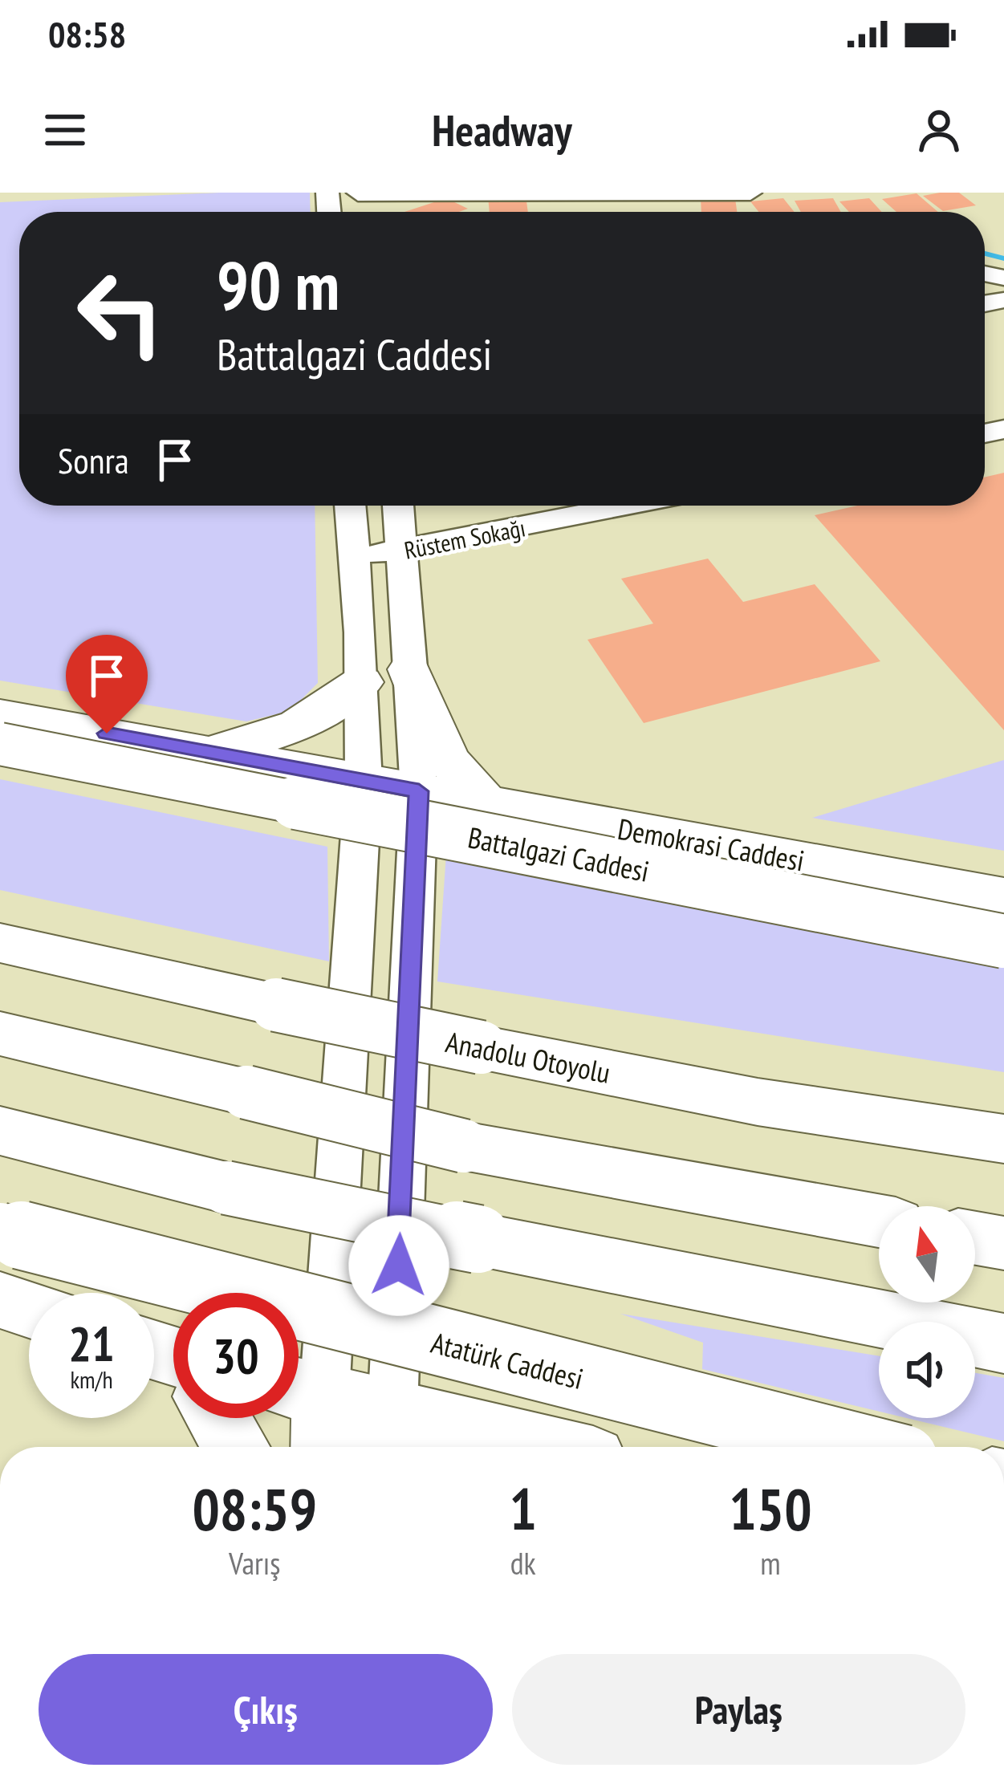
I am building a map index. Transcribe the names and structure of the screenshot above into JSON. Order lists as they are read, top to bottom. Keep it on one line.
{"streets":{"main road":["Demokrasi Caddesi","Battalgazi Caddesi","Anadolu Otoyolu","Atatürk Caddesi"],"street":["Rüstem Sokağı"]},"north":"top","page":{"status":"08:58","header":"Headway","turn":["90 m","Battalgazi Caddesi"],"then":"Sonra","speed":"21 km/h","limit":"30","eta":["08:59","Varış","1","dk","150","m"],"buttons":["Çıkış","Paylaş"]}}
